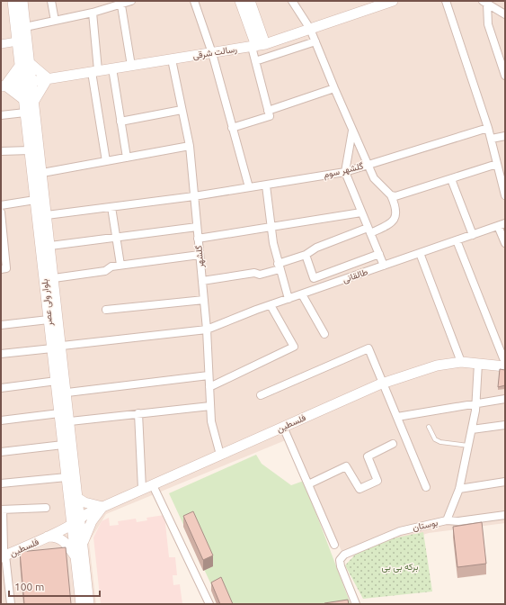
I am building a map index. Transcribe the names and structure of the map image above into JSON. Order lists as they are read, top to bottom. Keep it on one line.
{"streets":{"main road":["رسالت شرقی","بلوار ولی عصر","فلسطین"],"street":["گلشهر سوم","گلشهر","طالقانی","بوستان"]},"crossings":[["رسالت شرقی","گلشهر"],["رسالت شرقی","بلوار ولی عصر"],["گلشهر سوم","گلشهر"],["گلشهر سوم","بلوار ولی عصر"],["گلشهر","طالقانی"],["گلشهر","فلسطین"],["طالقانی","بلوار ولی عصر"],["بلوار ولی عصر","فلسطین"],["فلسطین","بوستان"]],"parks":["برکه بی بی"],"scale_bar":"100 m"}
